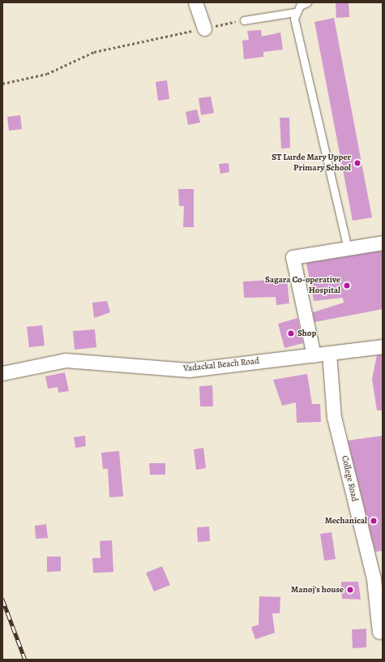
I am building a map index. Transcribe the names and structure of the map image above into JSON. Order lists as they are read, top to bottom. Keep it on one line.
{"streets":{"street":["Vadackal Beach Road","College Road"]},"crossings":[["Vadackal Beach Road","College Road"]],"places":["ST Lurde Mary Upper Primary School","Sagara Co-operative Hospital","Shop","Mechanical","Manoj's house"]}
